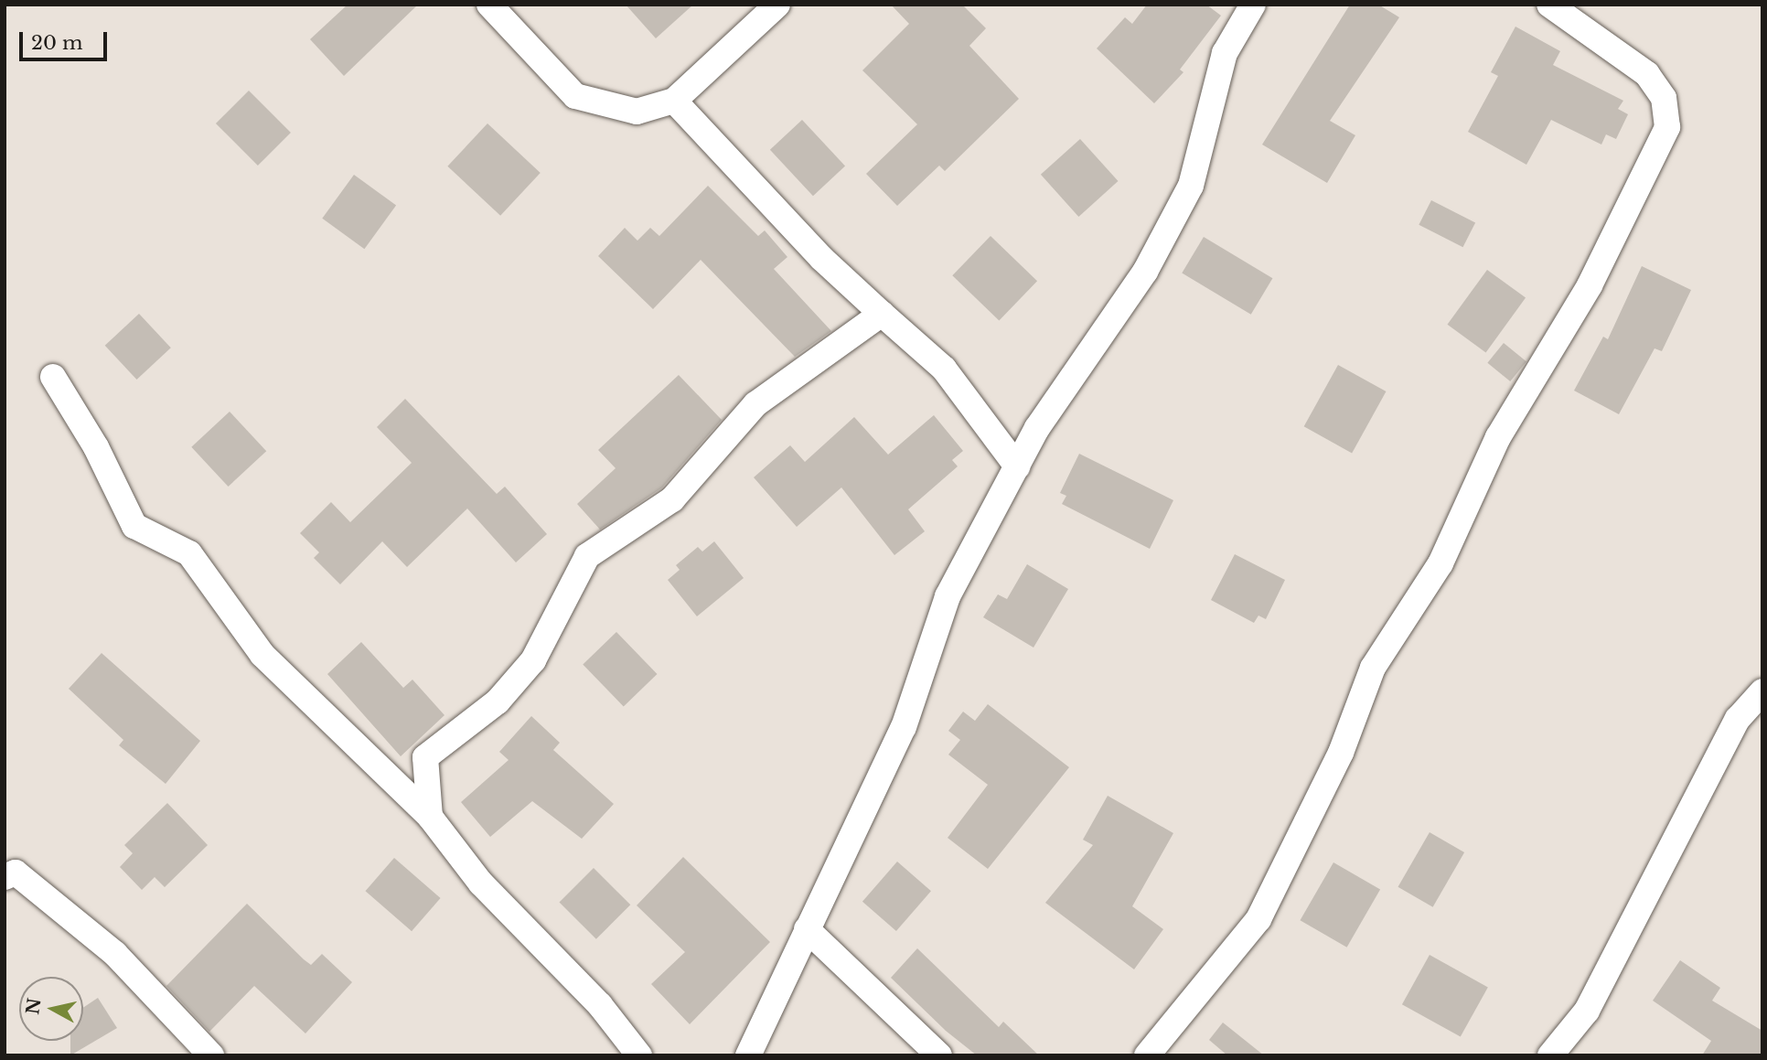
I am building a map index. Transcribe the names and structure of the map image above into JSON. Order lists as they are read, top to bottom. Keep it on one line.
{"scale_bar":"20 m","north":"left"}
